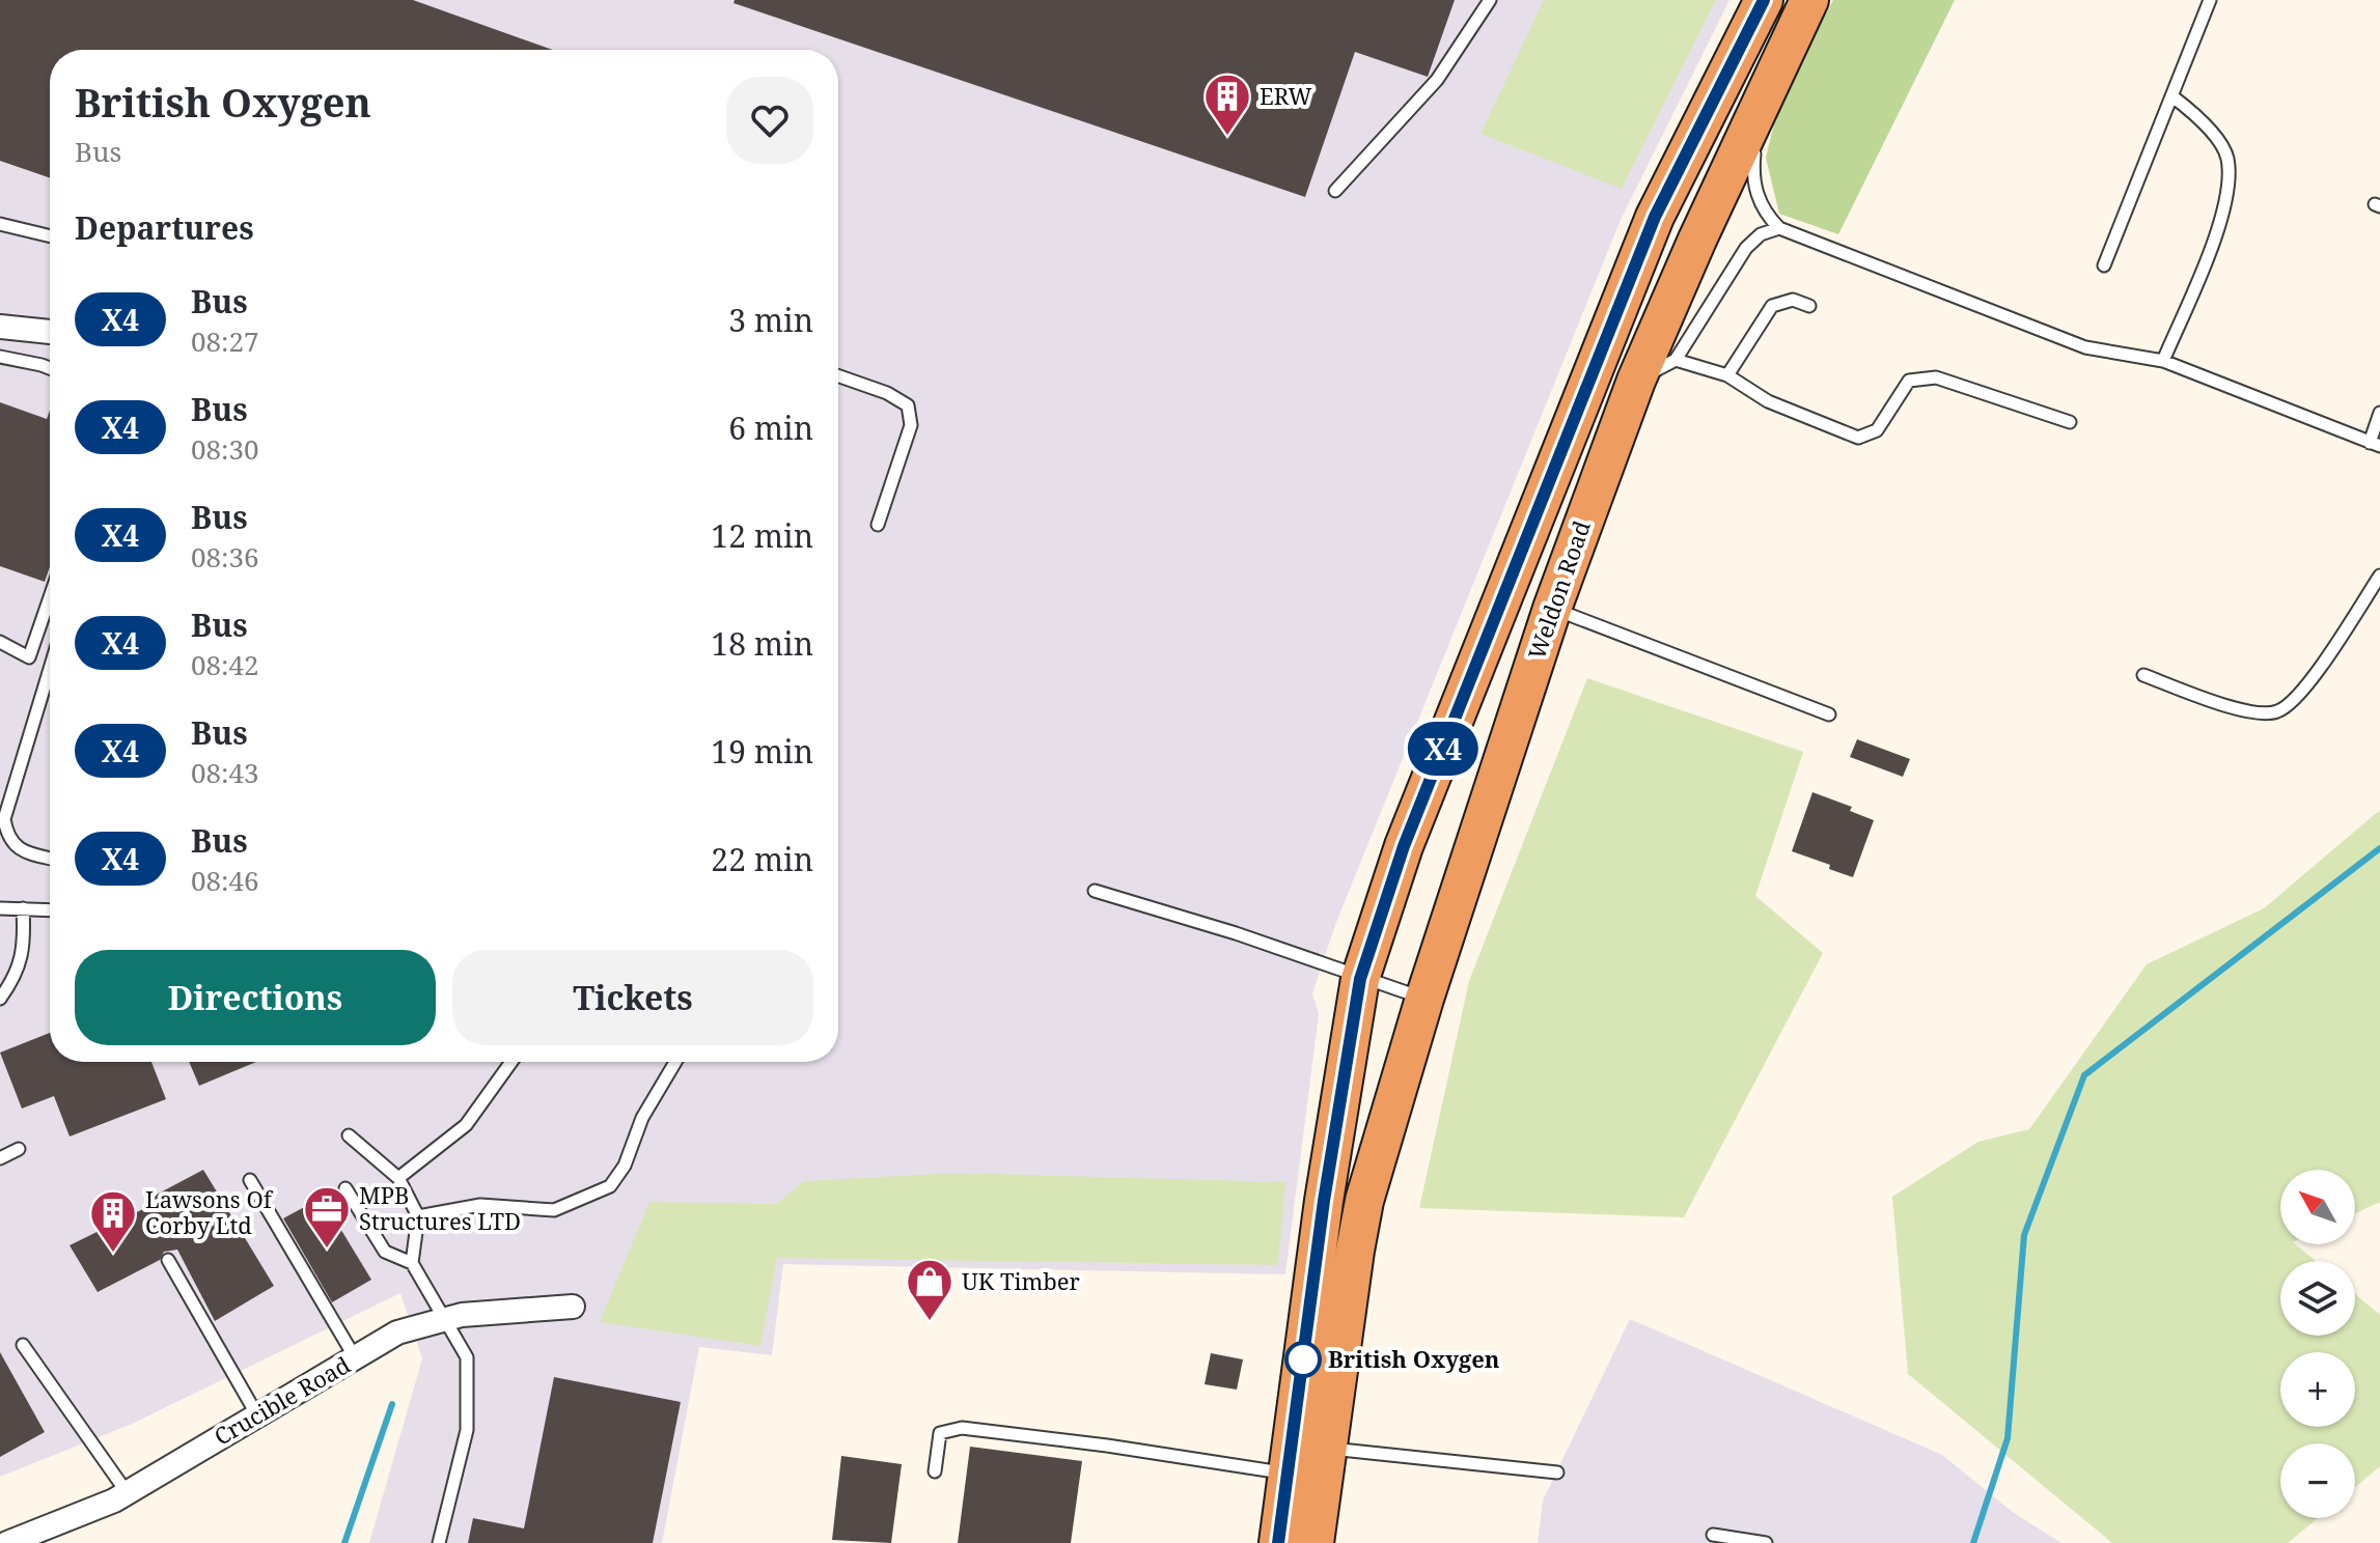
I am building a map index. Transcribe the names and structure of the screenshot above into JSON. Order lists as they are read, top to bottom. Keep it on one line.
{"streets":{"highway":["Weldon Road"],"street":["Crucible Road"]},"places":{"building":["ERW","Lawsons Of Corby Ltd"],"office":["MPB Structures LTD"],"shop":["UK Timber"],"other":["British Oxygen"]},"lines":["bus line X4"],"north":"top left","page":{"on_map":"X4","heading":[["British Oxygen","Bus"],"Departures"],"list":[{"mark":"X4","name":"Bus","note":"08:27","value":"3 min"},{"mark":"X4","name":"Bus","note":"08:30","value":"6 min"},{"mark":"X4","name":"Bus","note":"08:36","value":"12 min"},{"mark":"X4","name":"Bus","note":"08:42","value":"18 min"},{"mark":"X4","name":"Bus","note":"08:43","value":"19 min"},{"mark":"X4","name":"Bus","note":"08:46","value":"22 min"}],"buttons":["Directions","Tickets"],"map_buttons":["+","−"]}}
